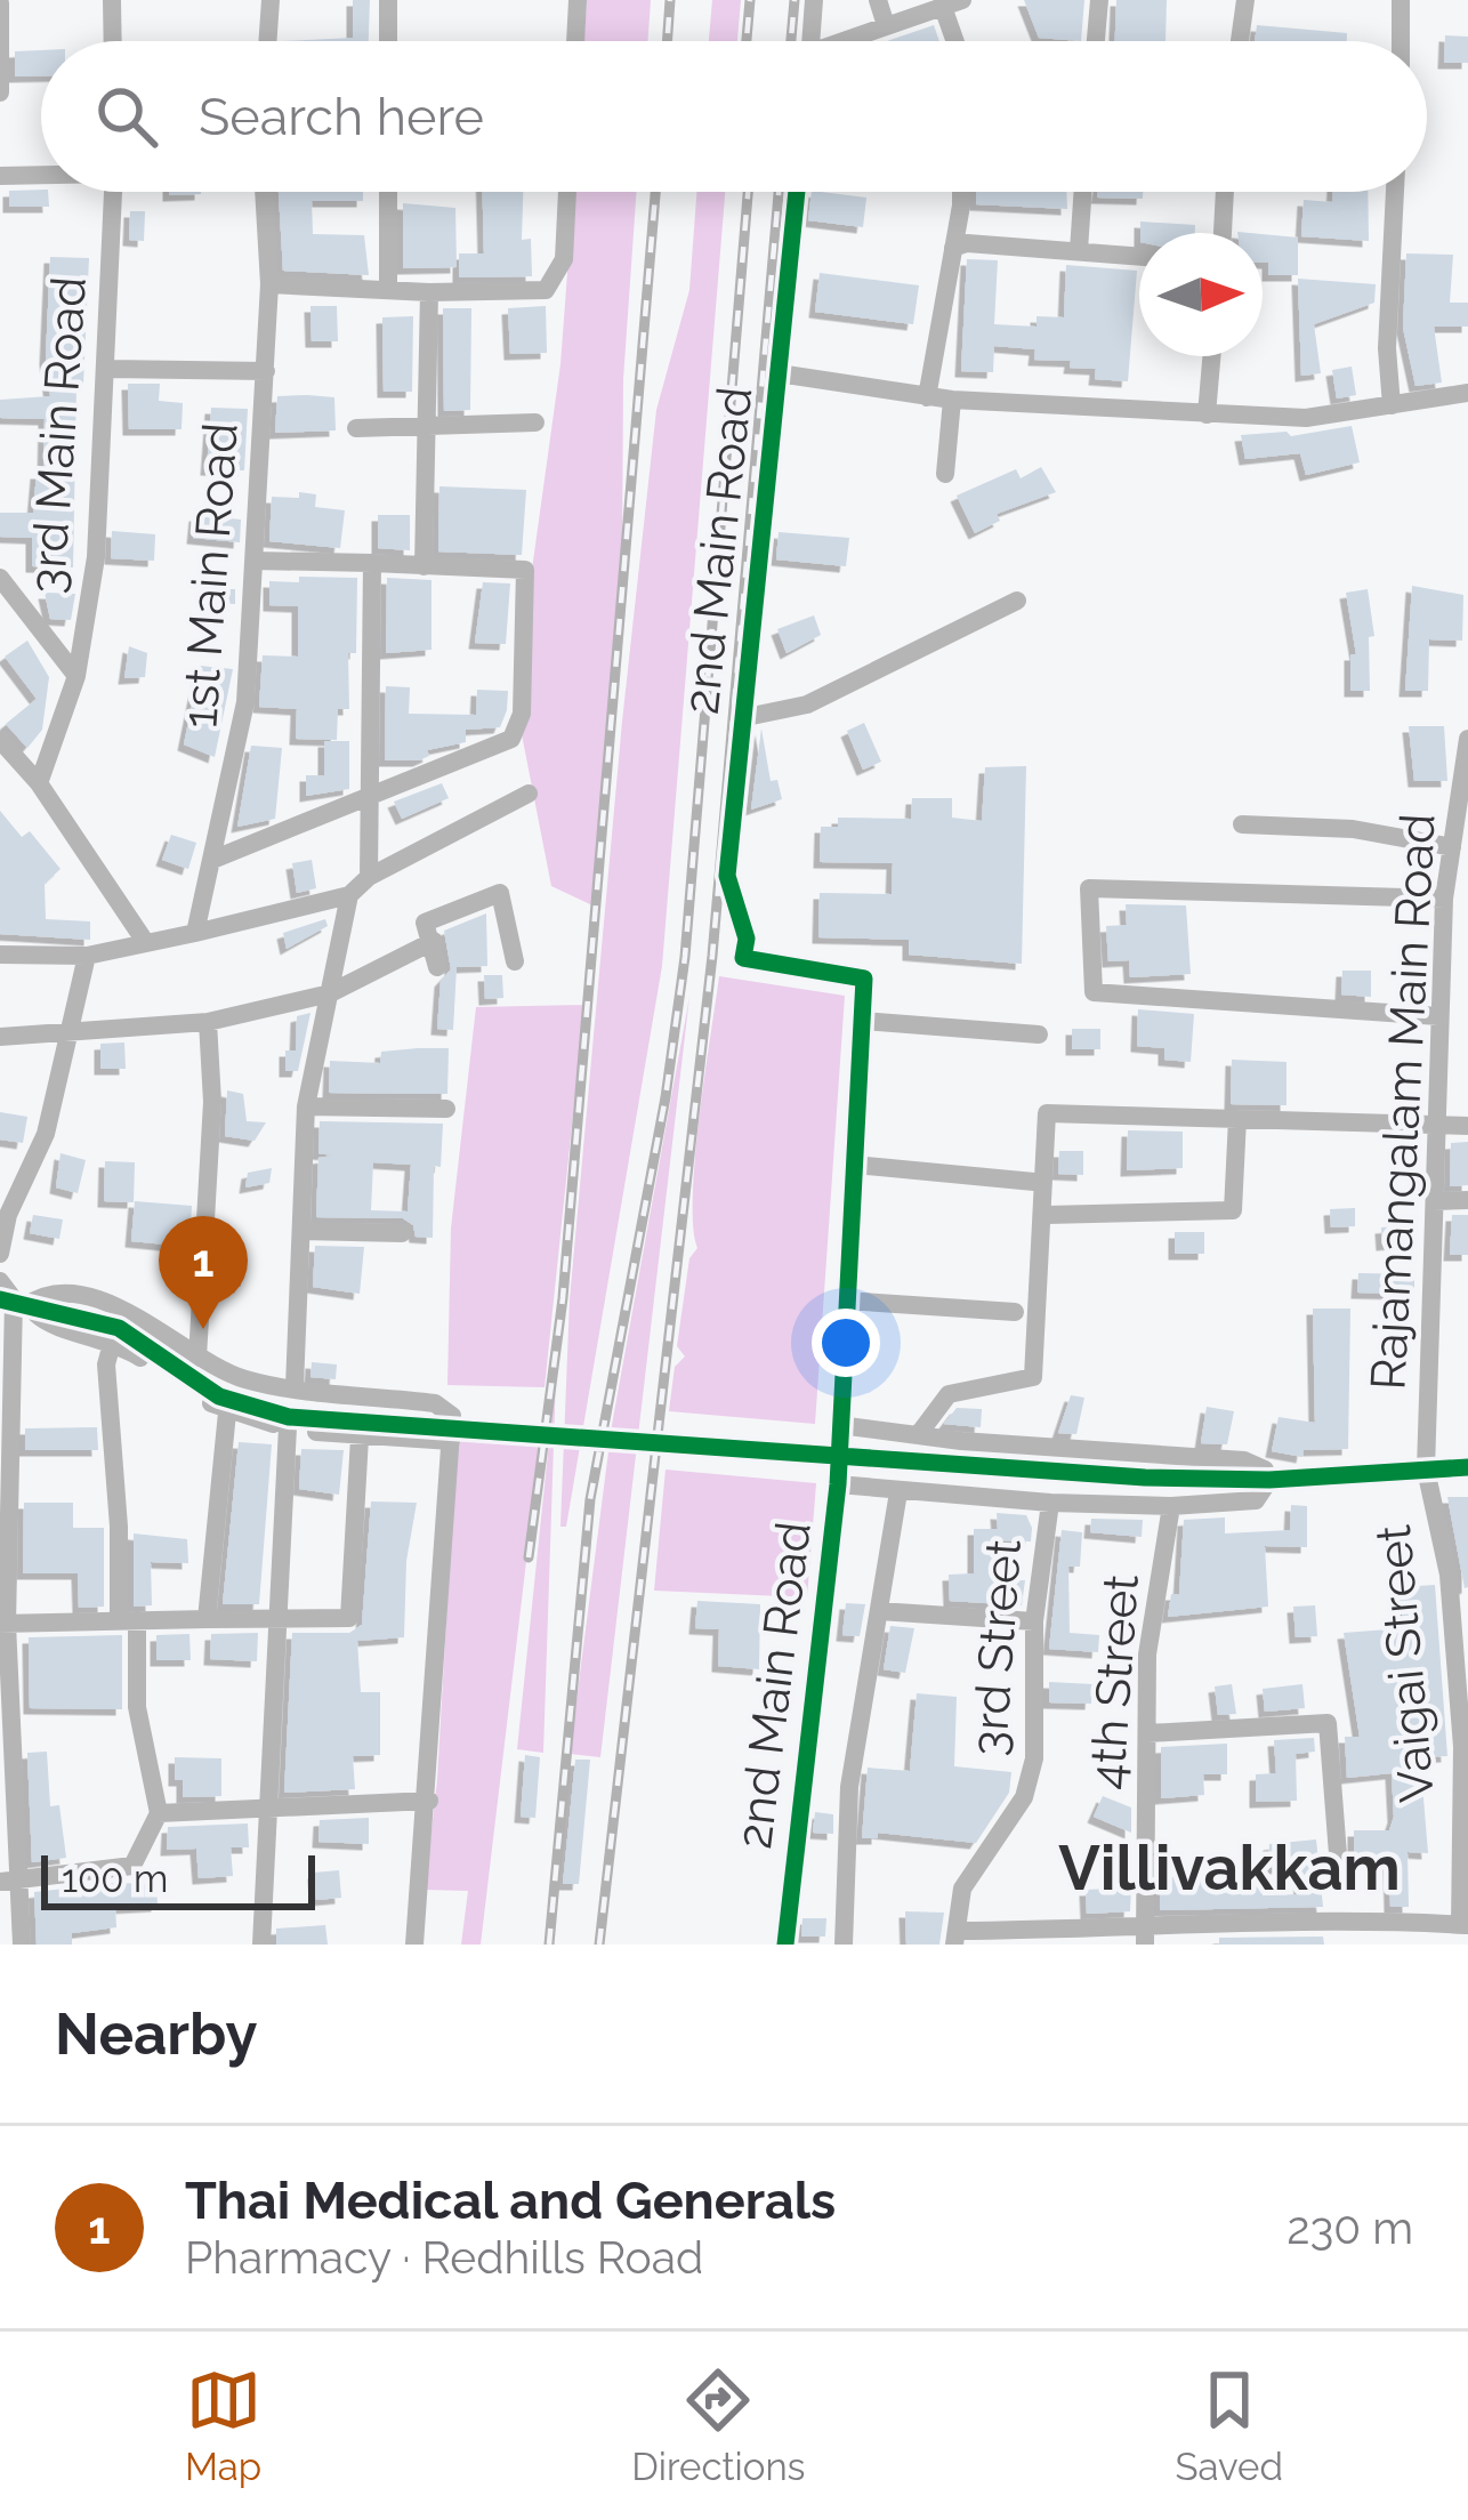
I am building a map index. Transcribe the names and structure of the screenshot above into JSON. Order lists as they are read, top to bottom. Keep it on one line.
{"streets":{"street":["3rd Main Road","2nd Main Road","1st Main Road","Rajamangalam Main Road","3rd Street","Vaigai Street","4th Street"]},"crossings":[["Rajamangalam Main Road","Vaigai Street"]],"districts":["Villivakkam"],"scale_bar":"100 m","north":"right","page":{"search":"Search here","pins":"1","scale":"100 m","heading":"Nearby","list":[{"mark":"1","name":"Thai Medical and Generals","note":"Pharmacy · Redhills Road","value":"230 m"}],"nav":["Map","Directions","Saved"]}}
